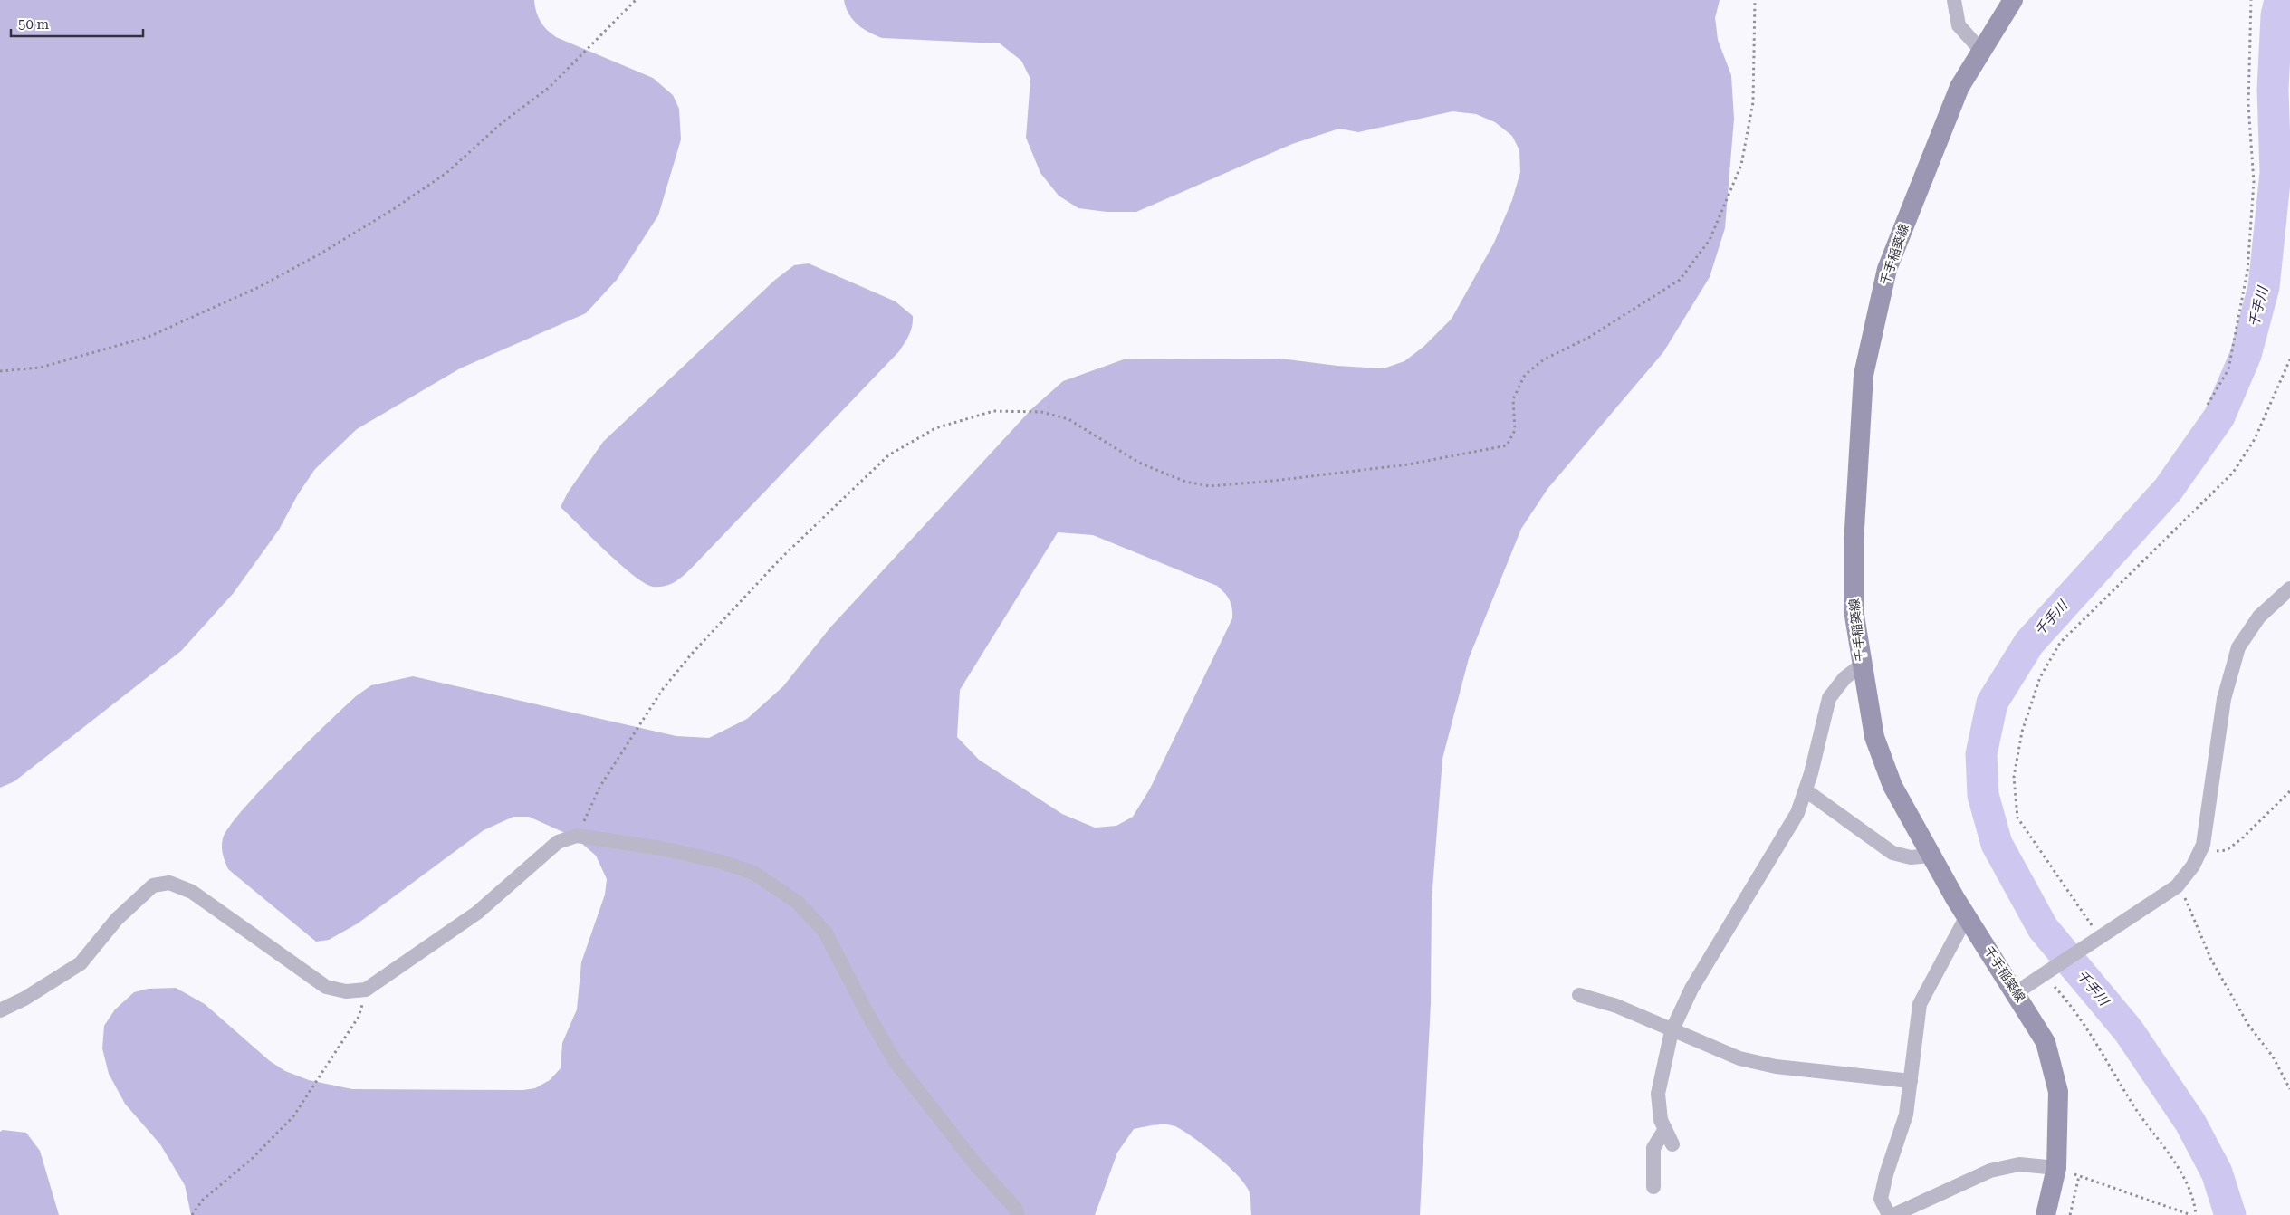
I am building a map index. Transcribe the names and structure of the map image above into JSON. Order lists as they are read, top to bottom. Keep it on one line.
{"streets":{"main road":["千手稲築線"]},"water":["千手川"],"scale_bar":"50 m"}
